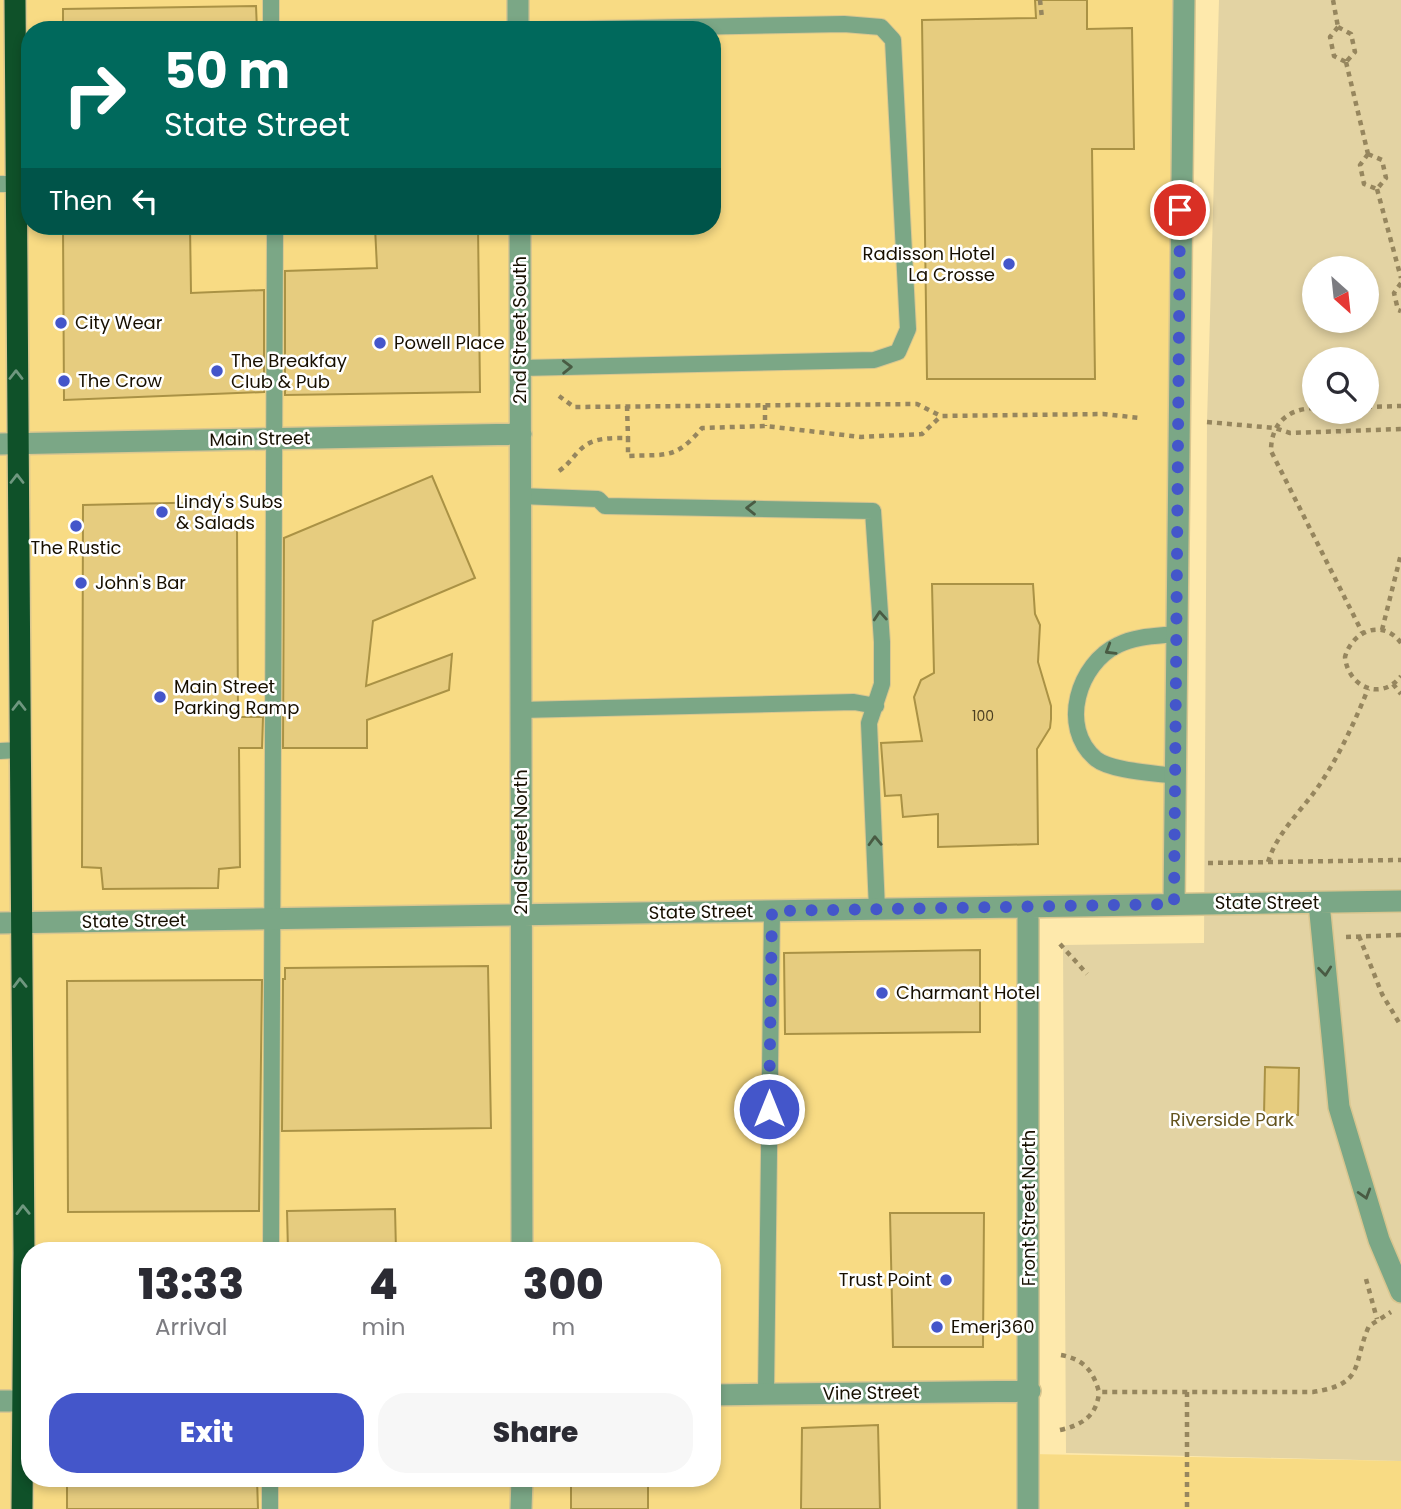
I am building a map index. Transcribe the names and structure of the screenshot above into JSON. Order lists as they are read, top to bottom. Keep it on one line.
{"streets":{"street":["2nd Street South","Main Street","2nd Street North","State Street","Front Street North","Vine Street"]},"crossings":[["2nd Street South","Main Street"],["2nd Street South","2nd Street North"],["Main Street","2nd Street North"],["2nd Street North","State Street"],["State Street","Front Street North"],["Front Street North","Vine Street"]],"parks":["Riverside Park"],"places":["Radisson Hotel La Crosse","City Wear","Powell Place","The Breakfay Club & Pub","The Crow","Lindy's Subs & Salads","The Rustic","John's Bar","Main Street Parking Ramp","Charmant Hotel","Trust Point","Emerj360"],"house_numbers":["100"],"north":"bottom right","page":{"turn":["50 m","State Street"],"then":"Then","eta":["13:33","Arrival","4","min","300","m"],"buttons":["Exit","Share"]}}
